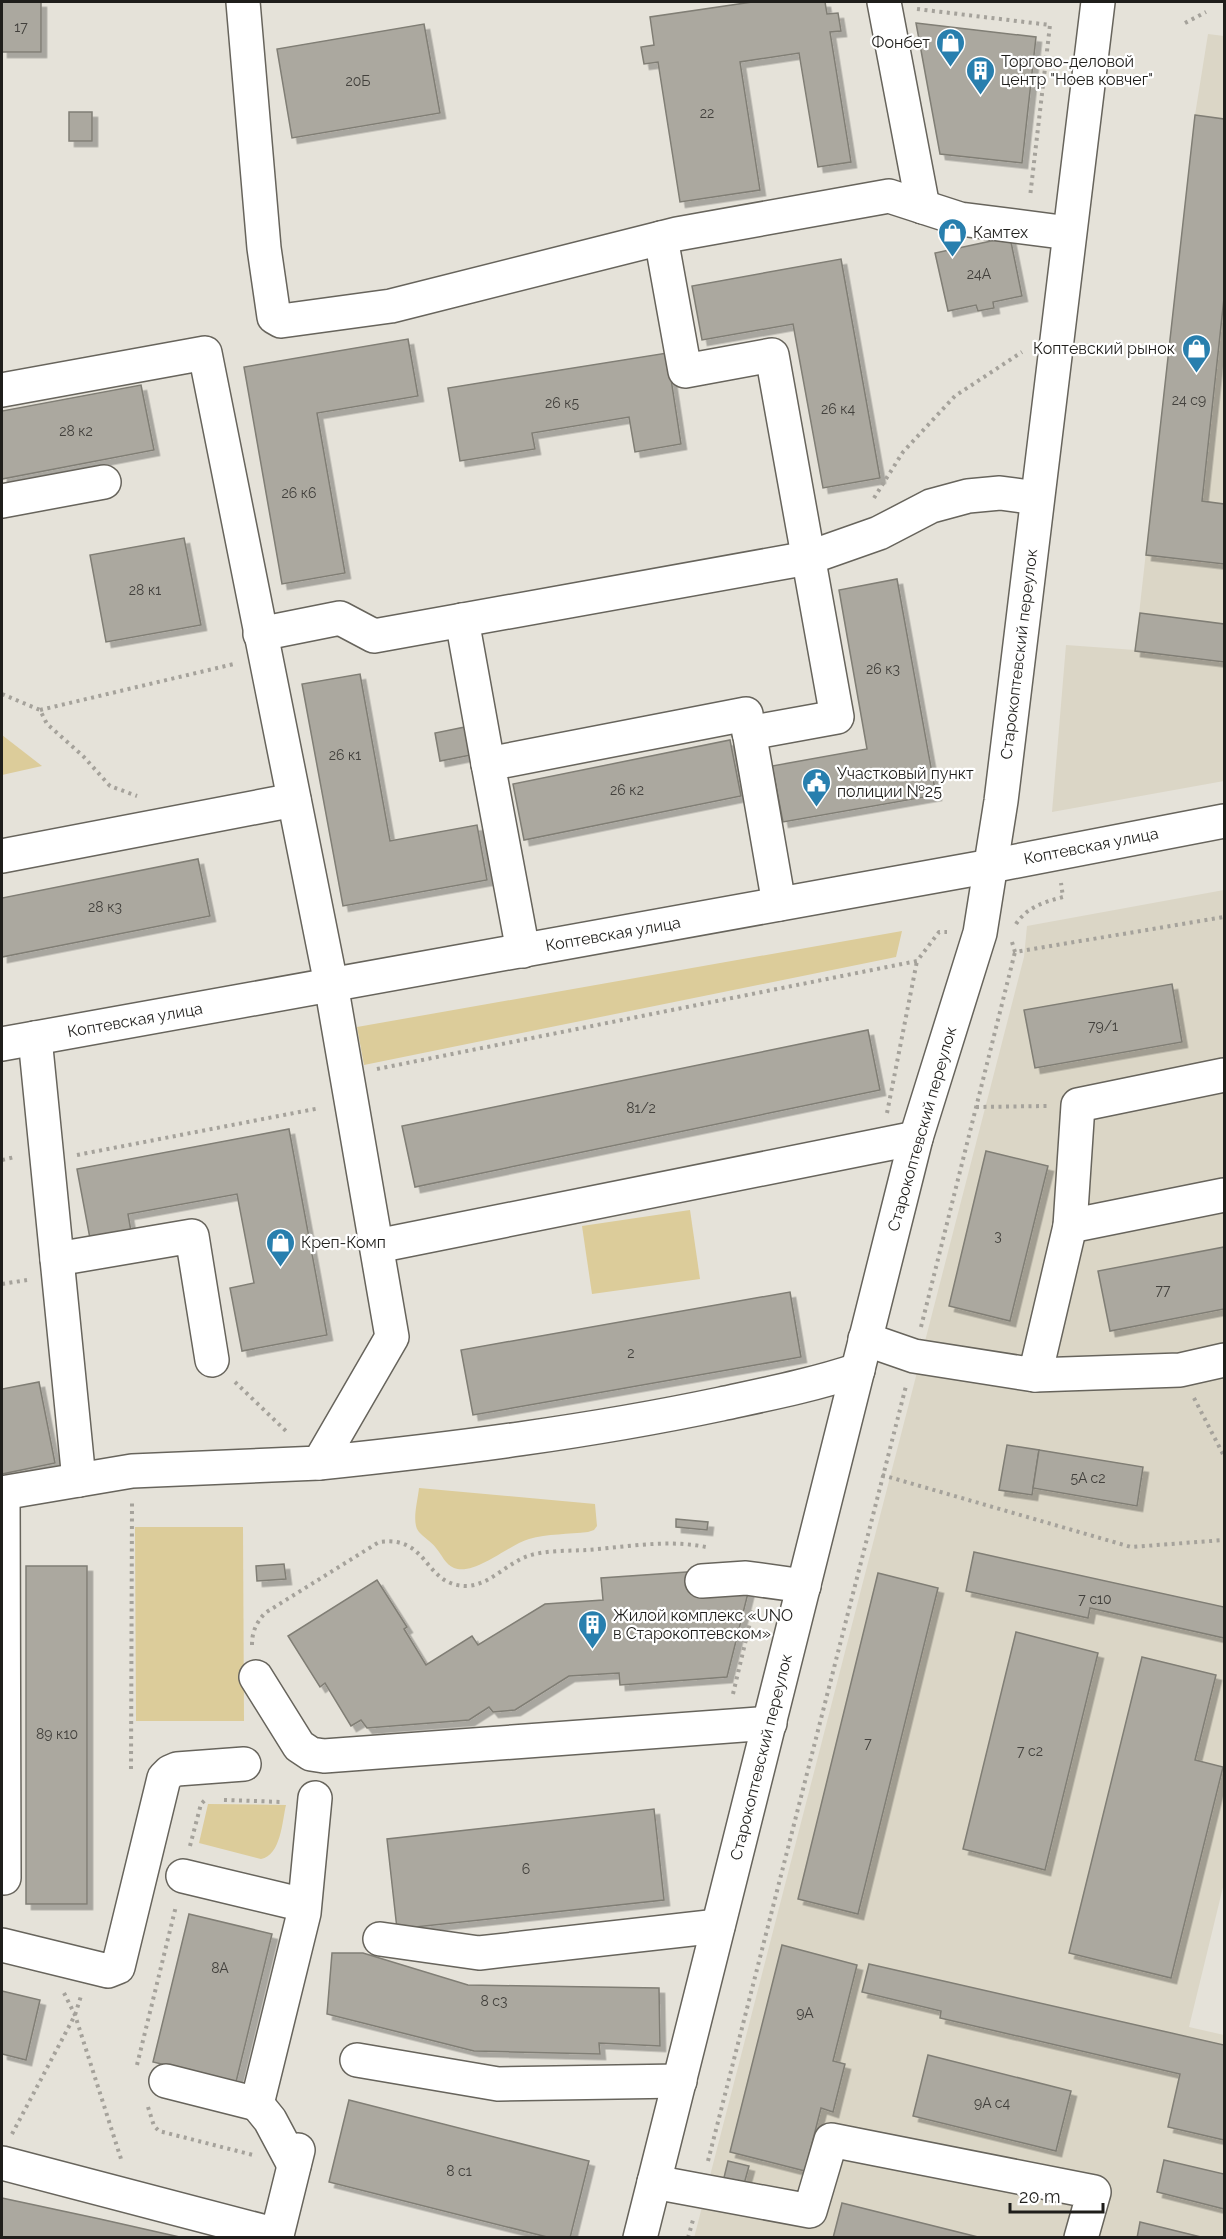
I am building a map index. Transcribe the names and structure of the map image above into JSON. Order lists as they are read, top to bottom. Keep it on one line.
{"streets":{"street":["Старокоптевский переулок","Коптевская улица"]},"crossings":[["Старокоптевский переулок","Коптевская улица"]],"places":{"shop":["Фонбет","Камтех","Коптевский рынок","Креп-Комп"],"building":["Торгово-деловой центр \"Ноев ковчег\"","Жилой комплекс «UNO в Старокоптевском»"],"public building":["Участковый пункт полиции №25"]},"house_numbers":["17","20Б","22","24А","24 с9","26 к5","26 к4","28 к2","26 к6","28 к1","26 к3","26 к1","26 к2","28 к3","79/1","81/2","3","77","2","5А с2","7 с10","89 к10","7","7 с2","6","8А","8 с3","9А","9А с4","8 с1"],"scale_bar":"20 m"}
